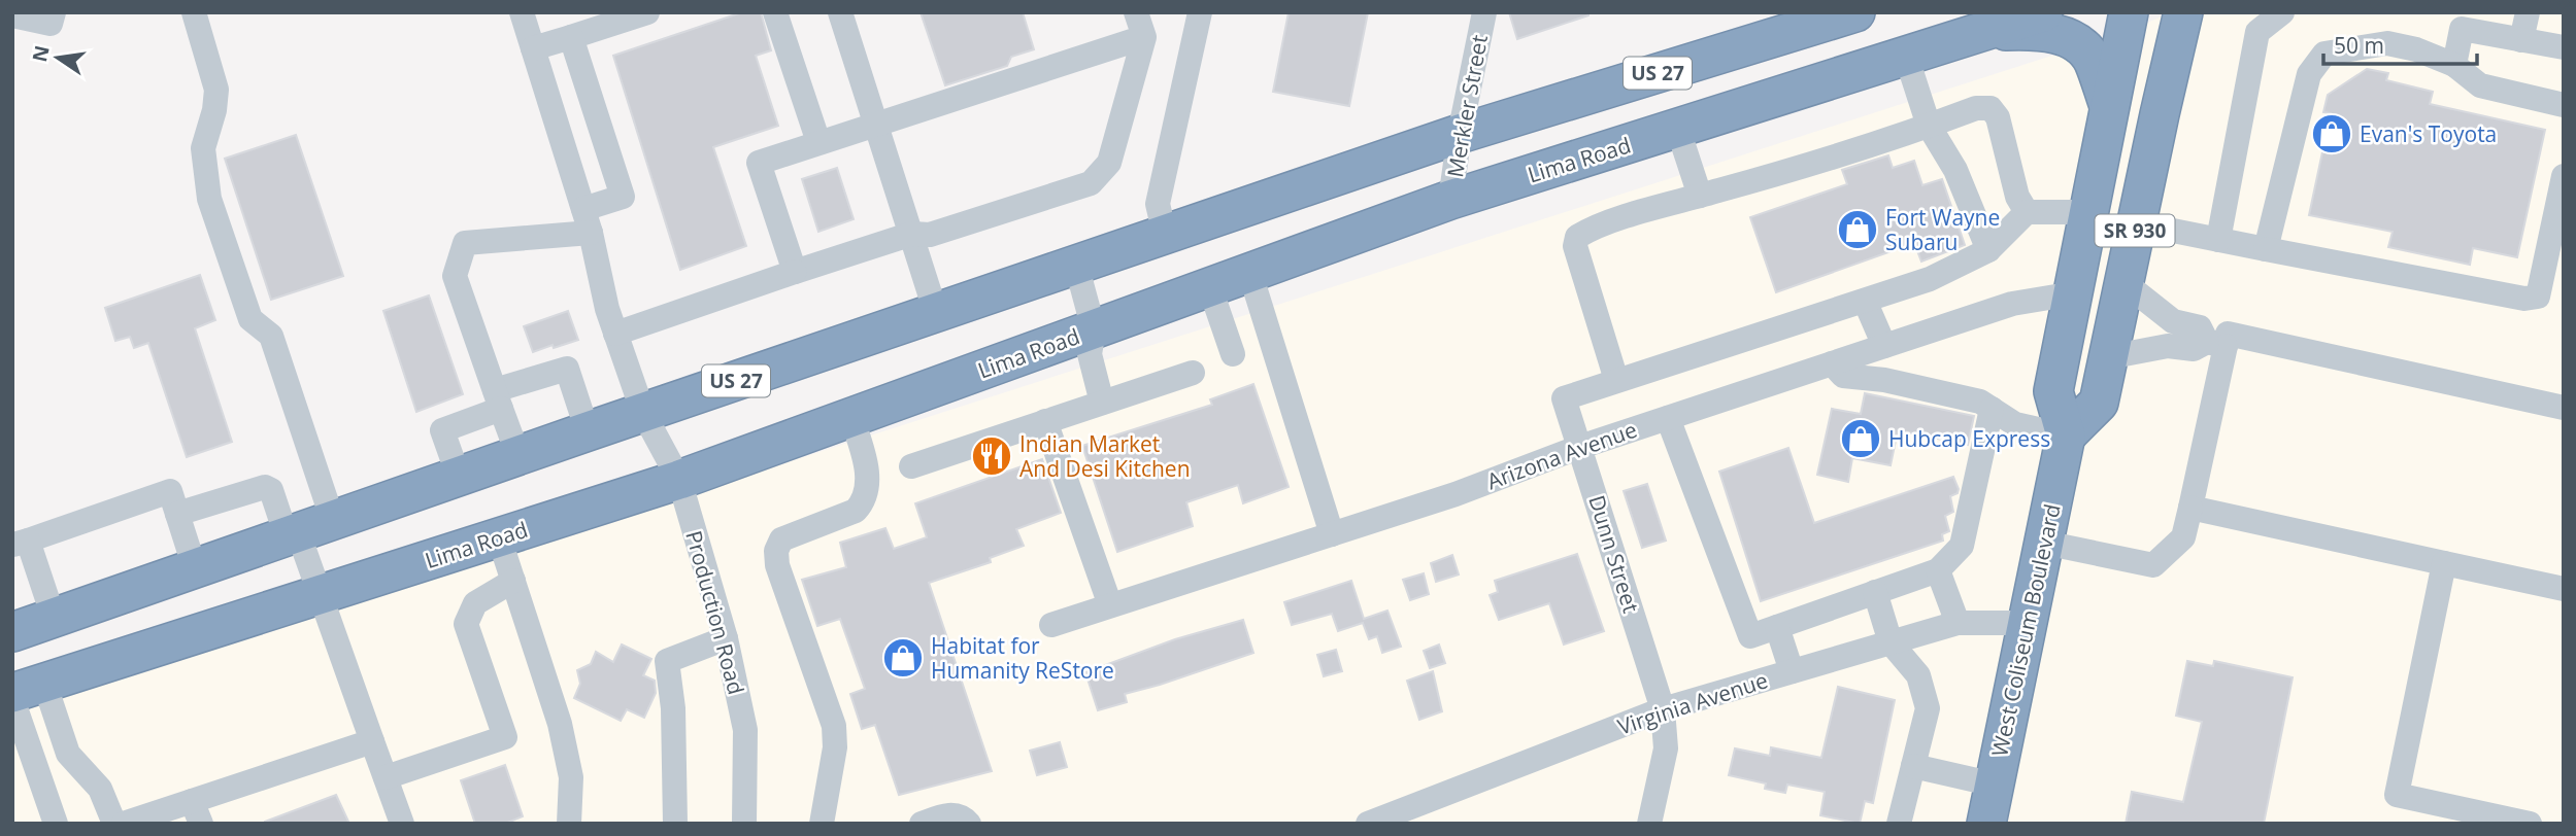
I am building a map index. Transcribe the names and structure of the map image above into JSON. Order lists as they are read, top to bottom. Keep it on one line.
{"streets":{"highway":["US 27","Lima Road","SR 930","West Coliseum Boulevard"],"street":["Merkler Street","Arizona Avenue","Dunn Street","Production Road","Virginia Avenue"]},"crossings":[["US 27","Merkler Street"],["US 27","Production Road"],["Merkler Street","Lima Road"],["Lima Road","Production Road"],["SR 930","West Coliseum Boulevard"],["Arizona Avenue","Dunn Street"],["Arizona Avenue","West Coliseum Boulevard"],["Dunn Street","Virginia Avenue"],["West Coliseum Boulevard","Virginia Avenue"]],"places":{"shop":["Evan's Toyota","Fort Wayne Subaru","Hubcap Express","Habitat for Humanity ReStore"],"restaurant":["Indian Market And Desi Kitchen"]},"scale_bar":"50 m","north":"left"}
